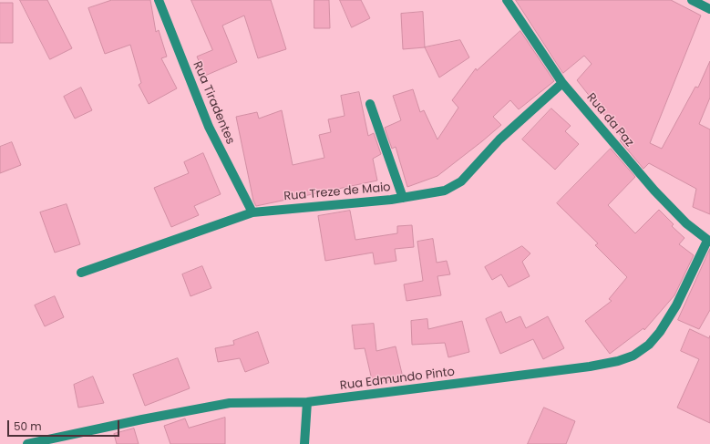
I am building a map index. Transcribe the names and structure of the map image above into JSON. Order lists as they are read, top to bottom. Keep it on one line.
{"streets":{"street":["Rua Tiradentes","Rua da Paz","Rua Treze de Maio","Rua Edmundo Pinto"]},"crossings":[["Rua Tiradentes","Rua Treze de Maio"],["Rua da Paz","Rua Treze de Maio"],["Rua da Paz","Rua Edmundo Pinto"]],"scale_bar":"50 m"}
